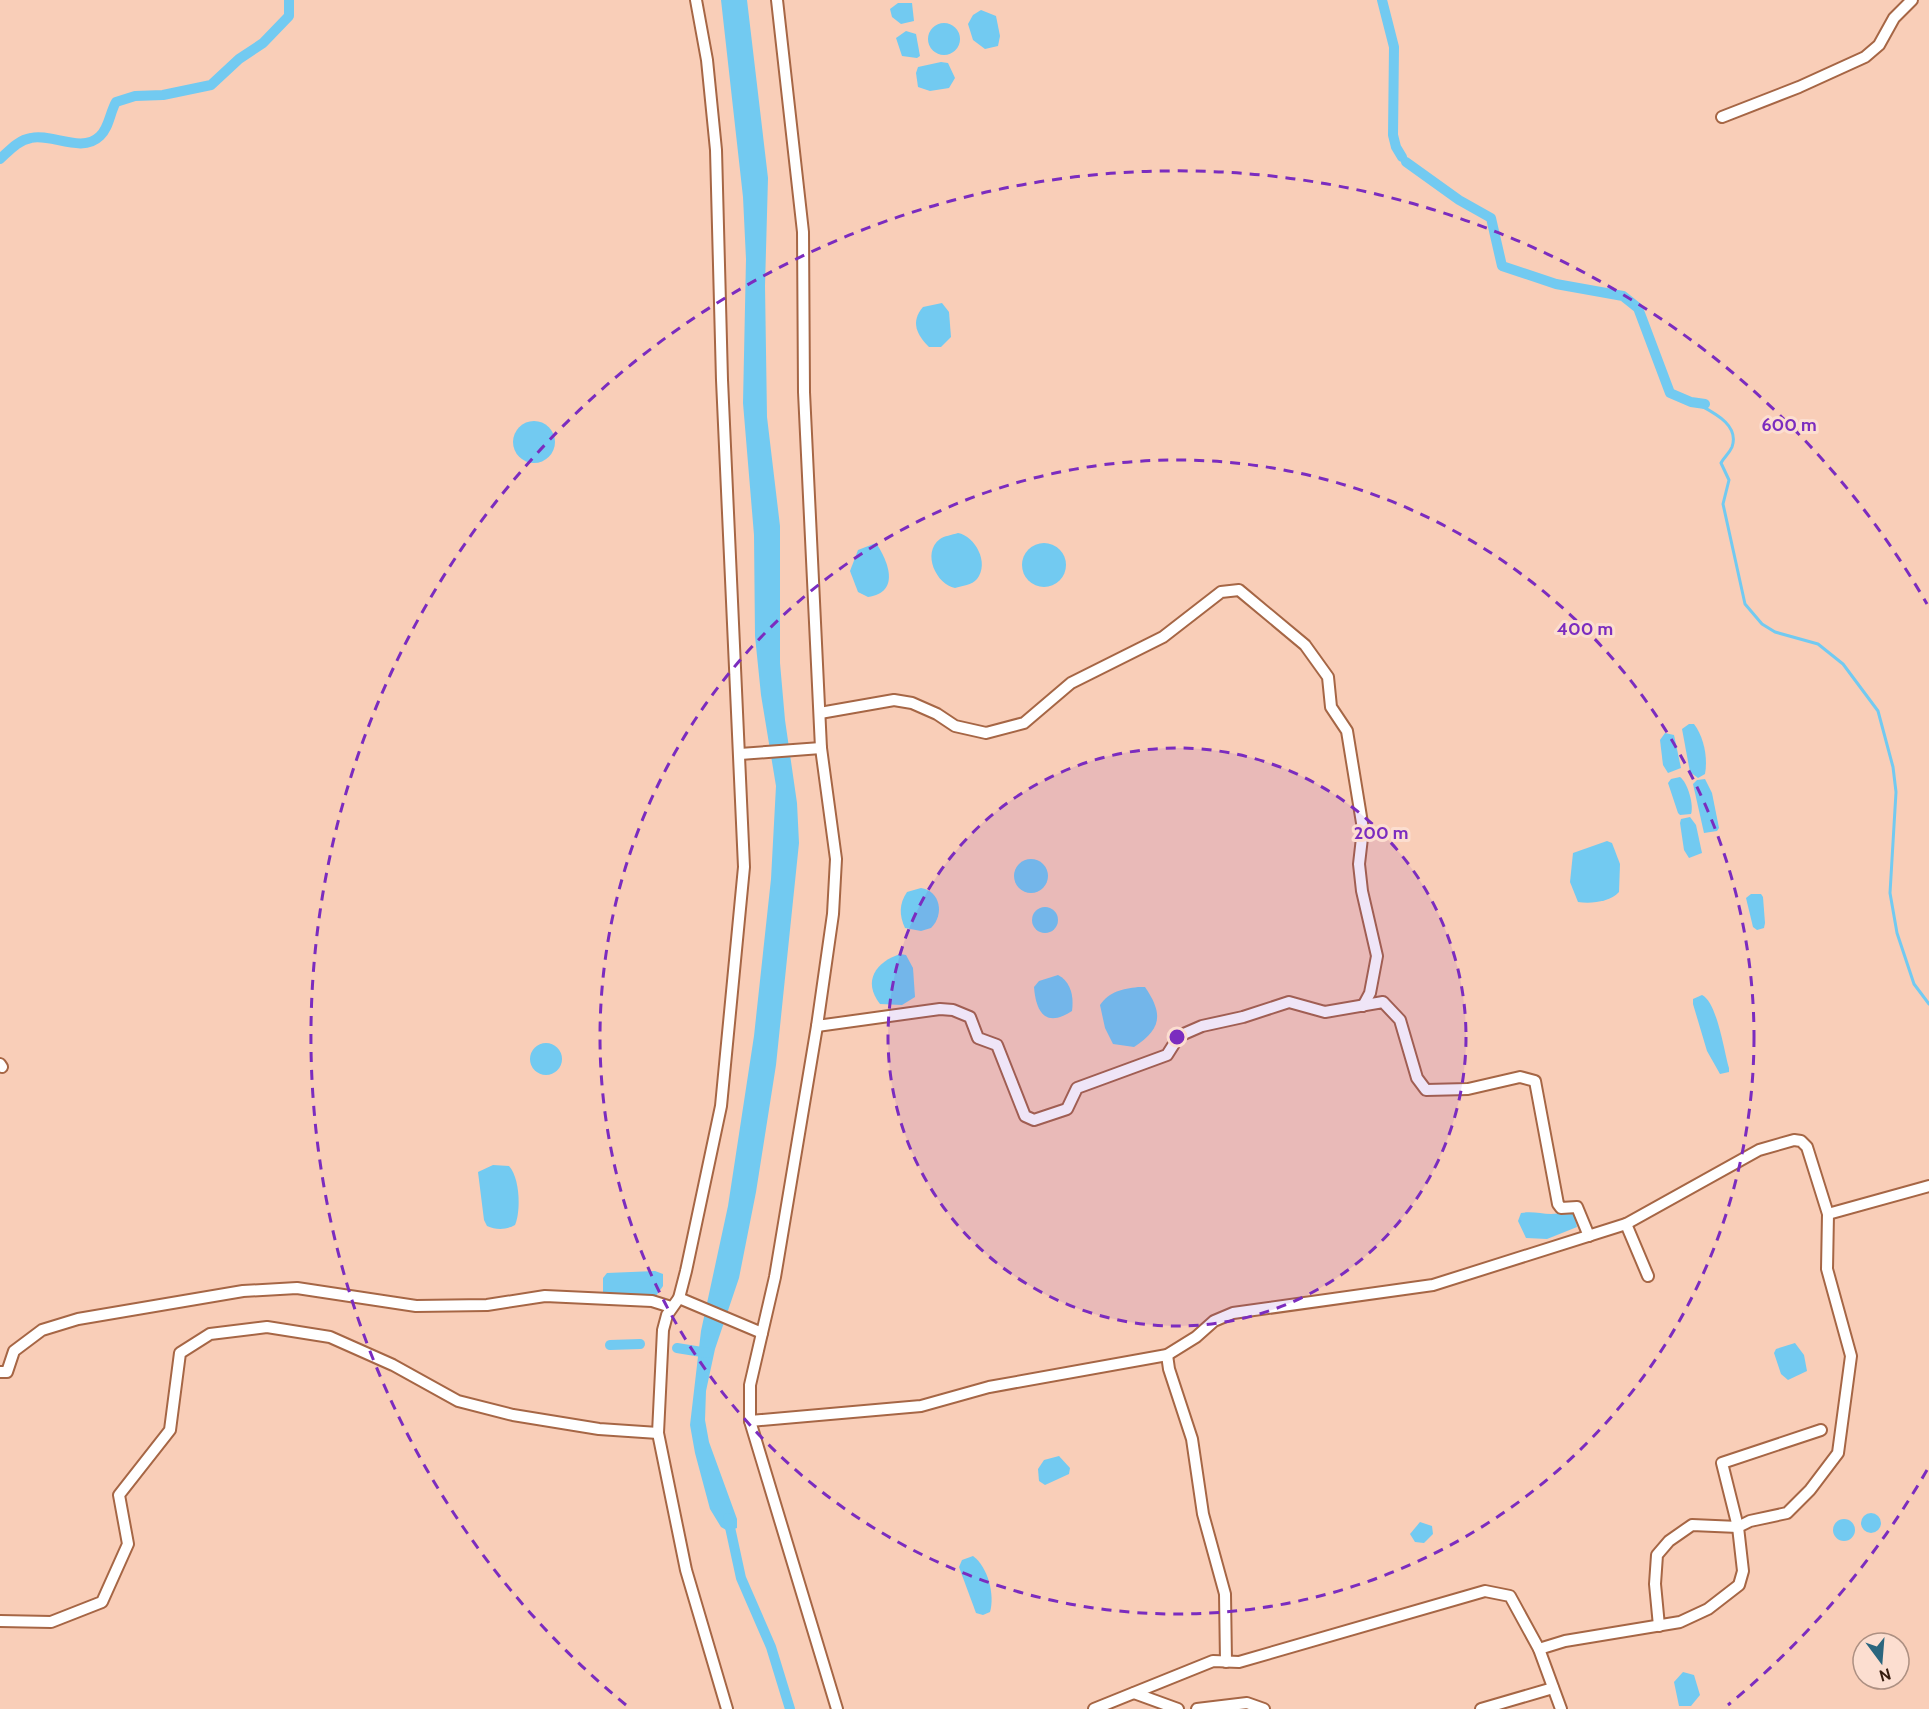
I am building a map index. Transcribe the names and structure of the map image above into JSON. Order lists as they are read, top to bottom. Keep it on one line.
{"north":"bottom","rings":["600 m","400 m","200 m"]}
